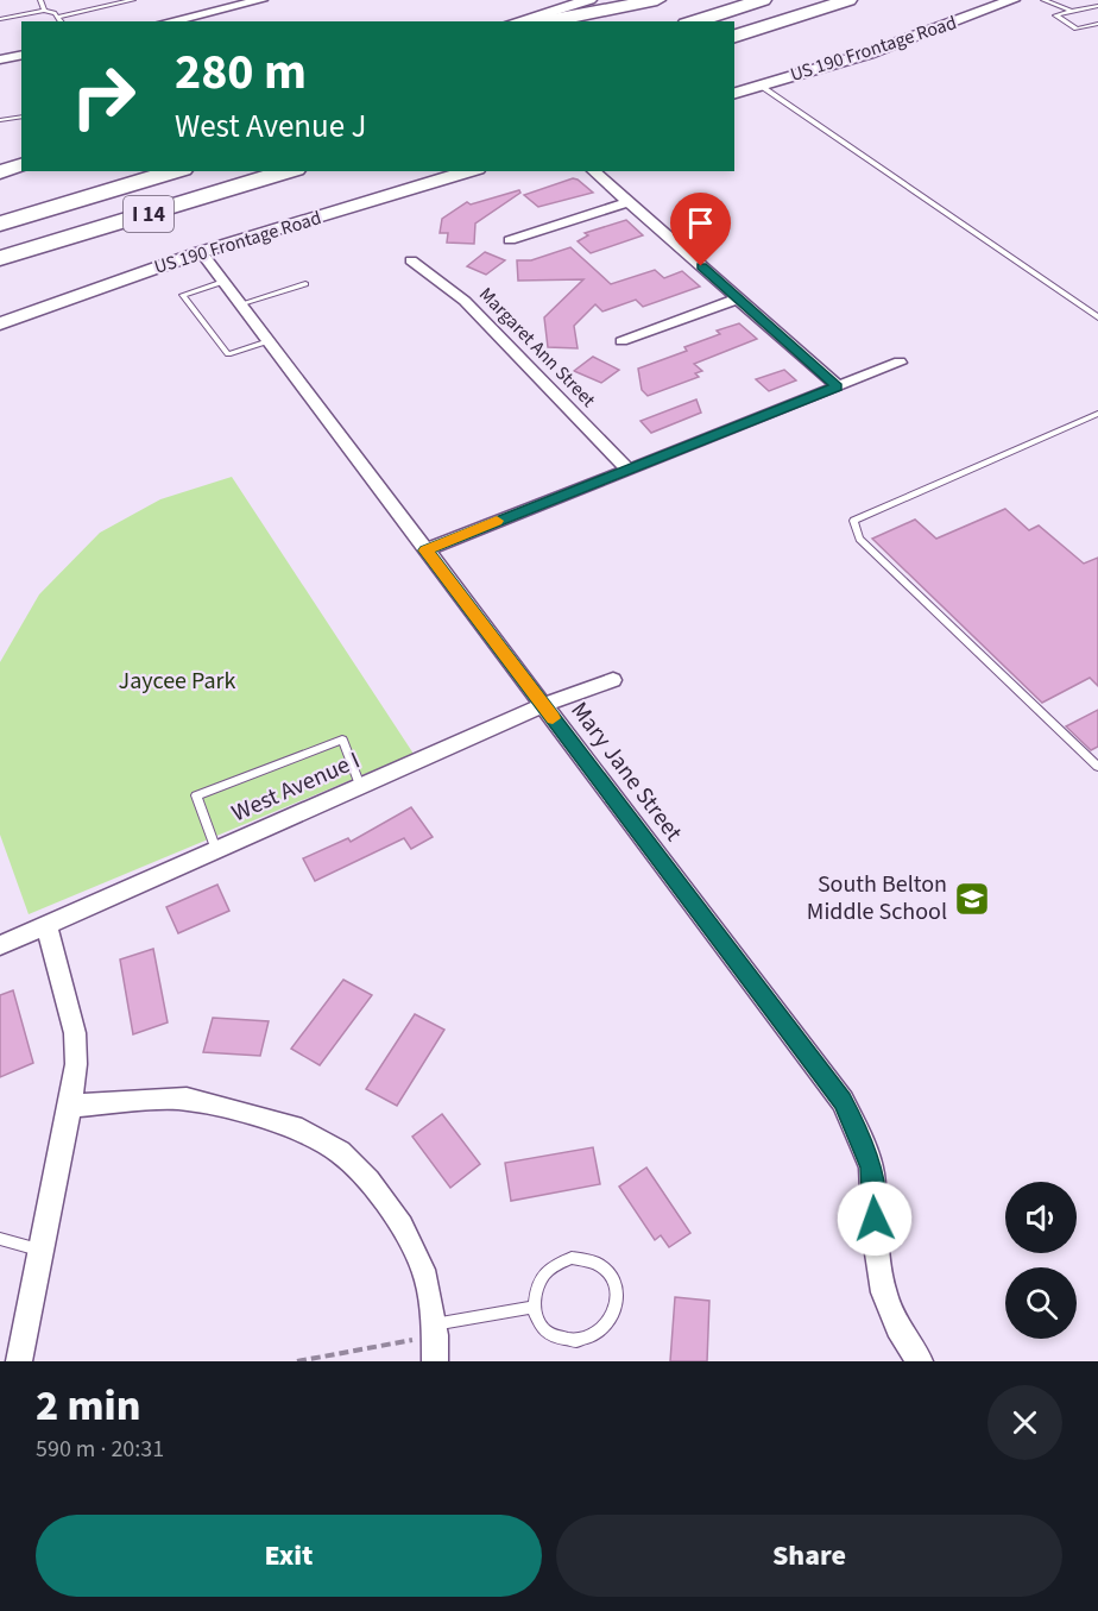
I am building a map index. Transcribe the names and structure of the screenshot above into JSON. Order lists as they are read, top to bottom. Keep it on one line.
{"streets":{"highway":["I 14"],"main road":["US 190 Frontage Road"],"street":["Margaret Ann Street","Mary Jane Street","West Avenue I"]},"crossings":[["US 190 Frontage Road","Mary Jane Street"],["Mary Jane Street","West Avenue I"]],"parks":["Jaycee Park"],"places":{"school or university":["South Belton Middle School"]},"page":{"turn":["280 m","West Avenue J"],"heading":["2 min","590 m · 20:31"],"buttons":["Exit","Share"]}}
